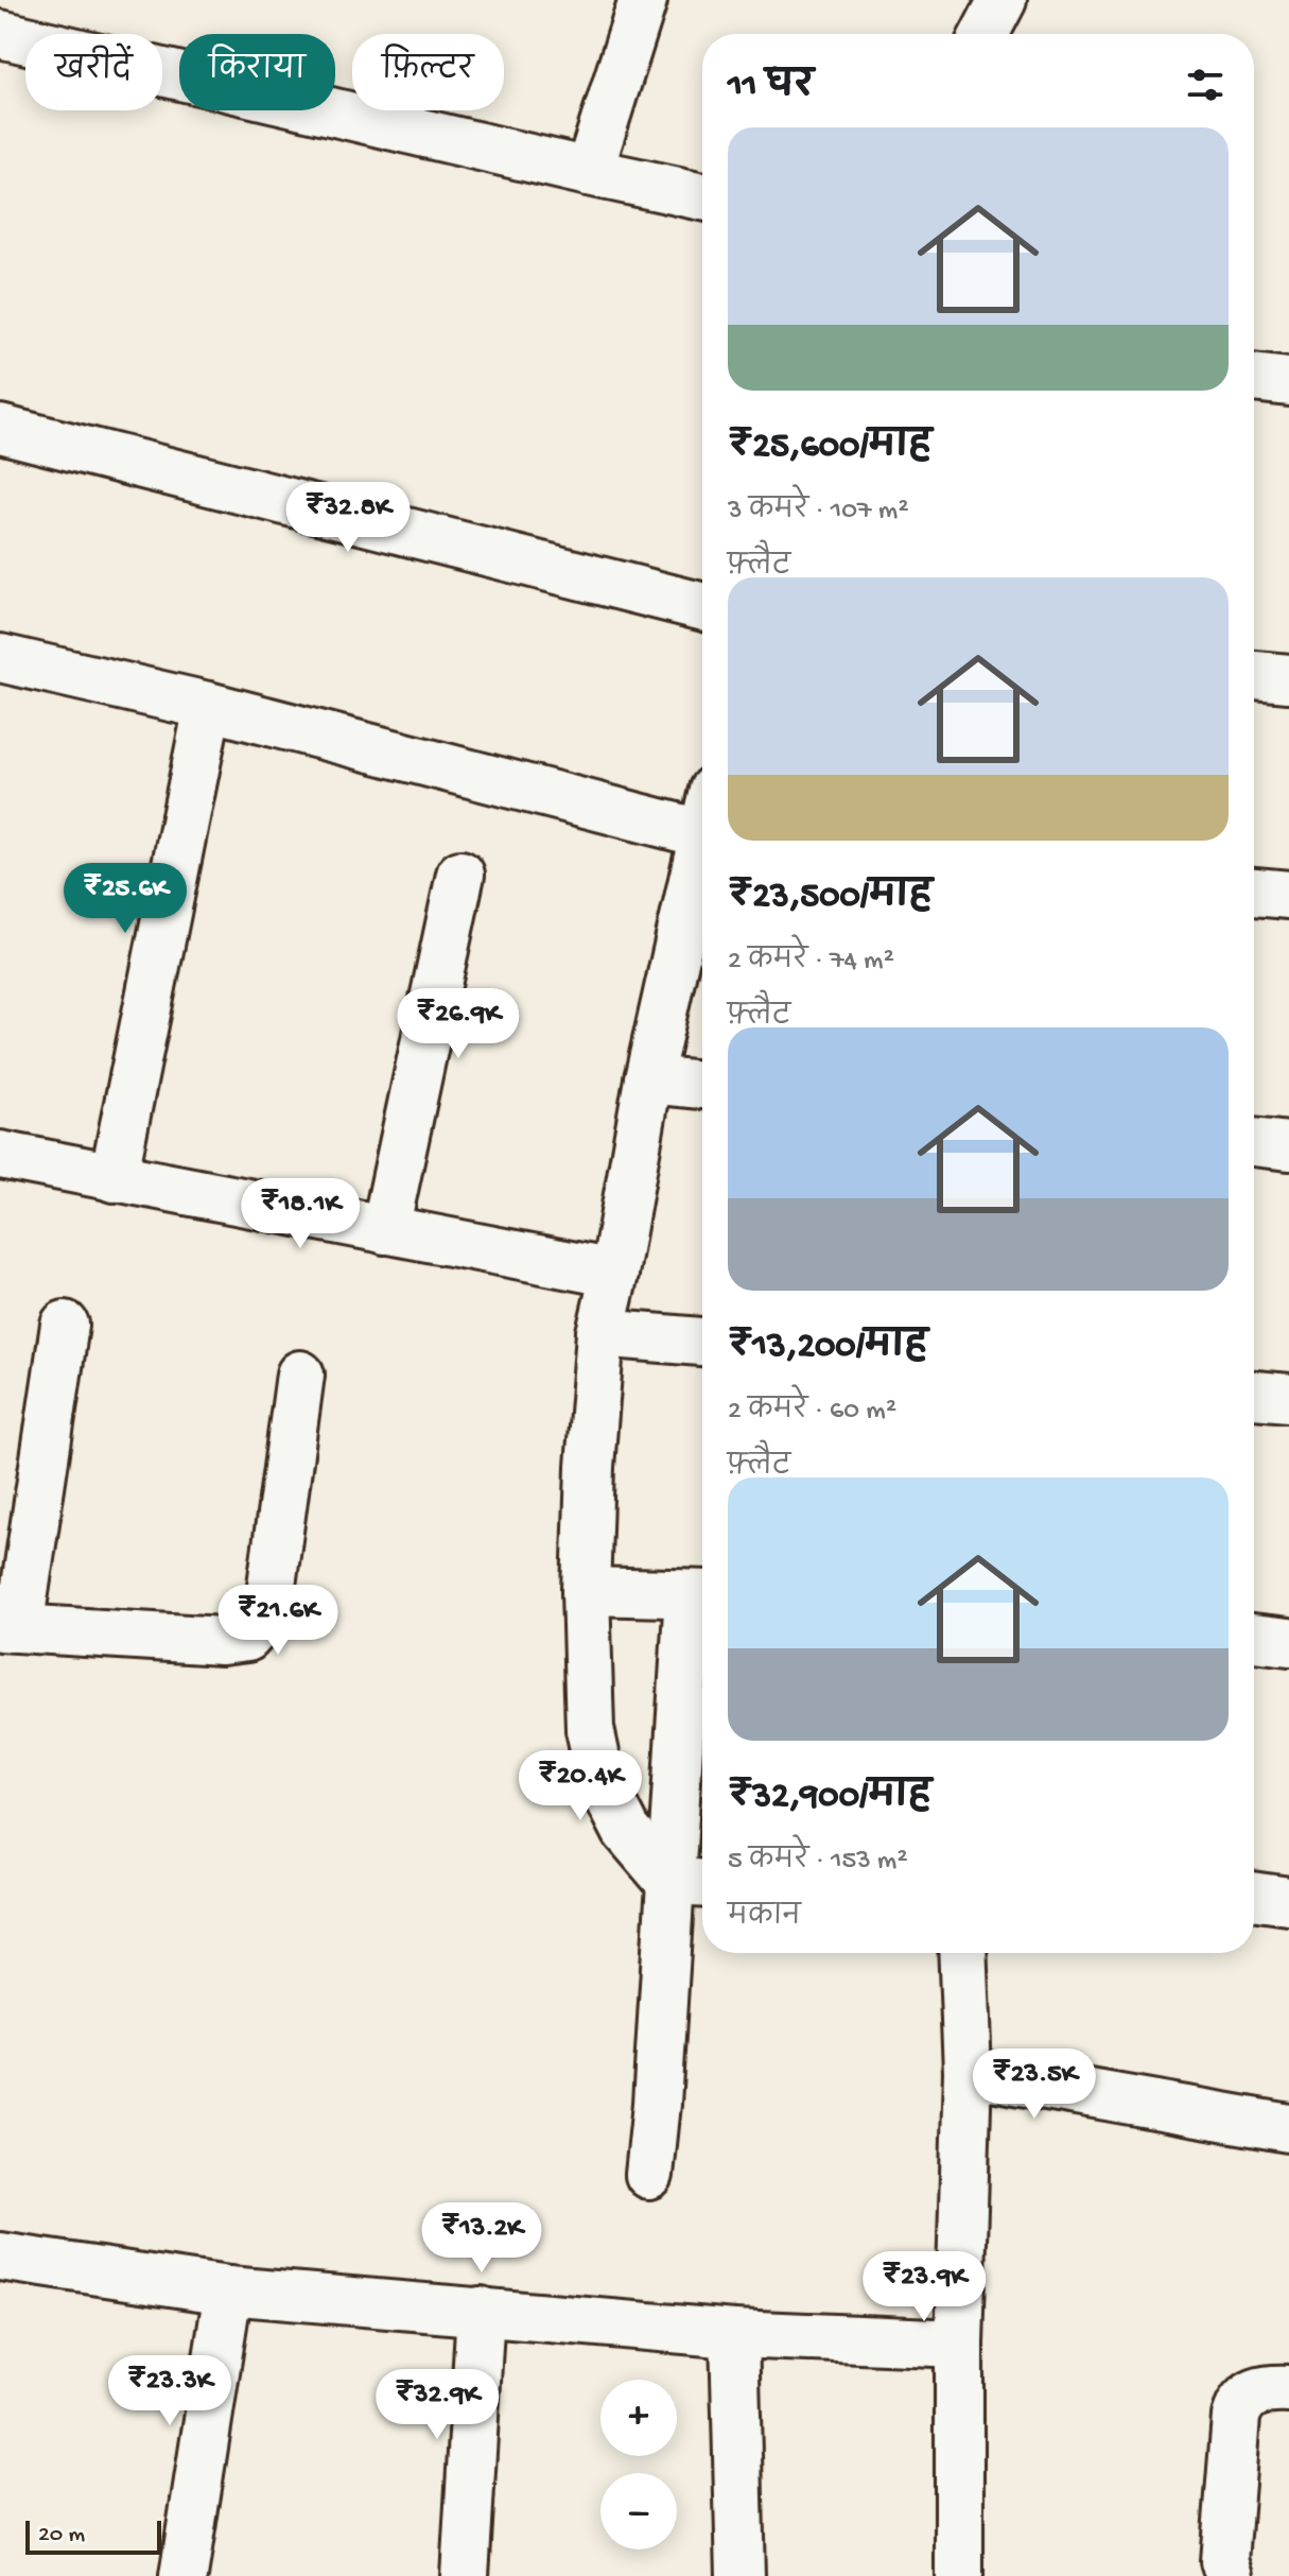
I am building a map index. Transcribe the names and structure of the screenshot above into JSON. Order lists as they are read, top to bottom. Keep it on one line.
{"scale_bar":"20 m","page":{"chip":["खरीदें","किराया","फ़िल्टर"],"heading":"11 घर","list":[{"name":"₹25,600/माह","note":"3 कमरे · 107 m² · फ़्लैट"},{"name":"₹23,500/माह","note":"2 कमरे · 74 m² · फ़्लैट"},{"name":"₹13,200/माह","note":"2 कमरे · 60 m² · फ़्लैट"},{"name":"₹32,900/माह","note":"5 कमरे · 153 m² · मकान"}],"price":["₹32.8K","₹25.6K","₹26.9K","₹18.1K","₹21.6K","₹20.4K","₹23.5K","₹13.2K","₹23.9K","₹23.3K","₹32.9K"],"map_buttons":["+","−"],"scale":"20 m"}}
